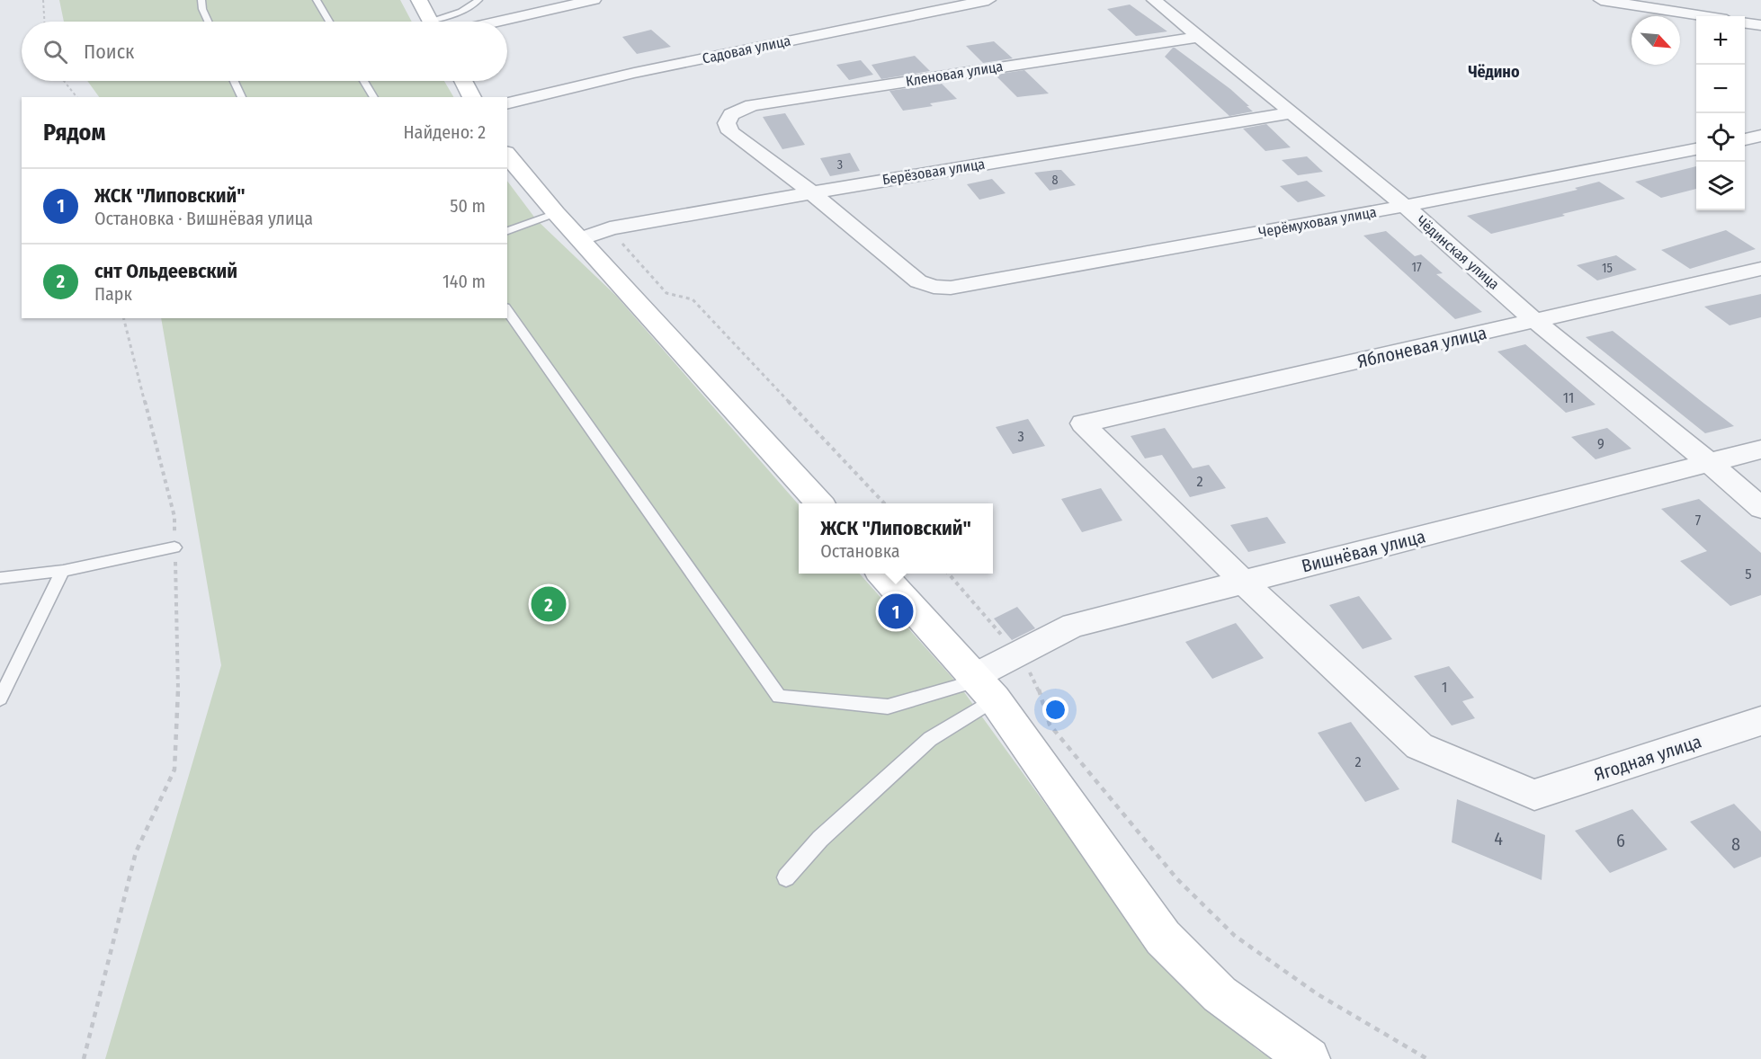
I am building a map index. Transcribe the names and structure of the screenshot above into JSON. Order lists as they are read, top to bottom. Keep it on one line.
{"streets":{"street":["Садовая улица","Кленовая улица","Берёзовая улица","Черёмуховая улица","Чёдинская улица","Яблоневая улица","Вишнёвая улица","Ягодная улица"]},"crossings":[["Кленовая улица","Берёзовая улица"],["Кленовая улица","Черёмуховая улица"],["Кленовая улица","Чёдинская улица"],["Берёзовая улица","Черёмуховая улица"],["Берёзовая улица","Чёдинская улица"],["Черёмуховая улица","Чёдинская улица"],["Чёдинская улица","Яблоневая улица"],["Чёдинская улица","Вишнёвая улица"],["Яблоневая улица","Вишнёвая улица"],["Яблоневая улица","Ягодная улица"],["Вишнёвая улица","Ягодная улица"]],"districts":["Чёдино"],"house_numbers":["3","8","17","15","11","3","9","2","7","5","1","2","4","6","8"],"north":"bottom right","page":{"map_buttons":["+","−"],"search":"Поиск","heading":["Рядом","Найдено: 2"],"list":[{"mark":"1","name":"ЖСК \"Липовский\"","note":"Остановка · Вишнёвая улица","value":"50 m"},{"mark":"2","name":"снт Ольдеевский","note":"Парк","value":"140 m"}],"popup":["ЖСК \"Липовский\"","Остановка"],"pins":["2","1"]}}
